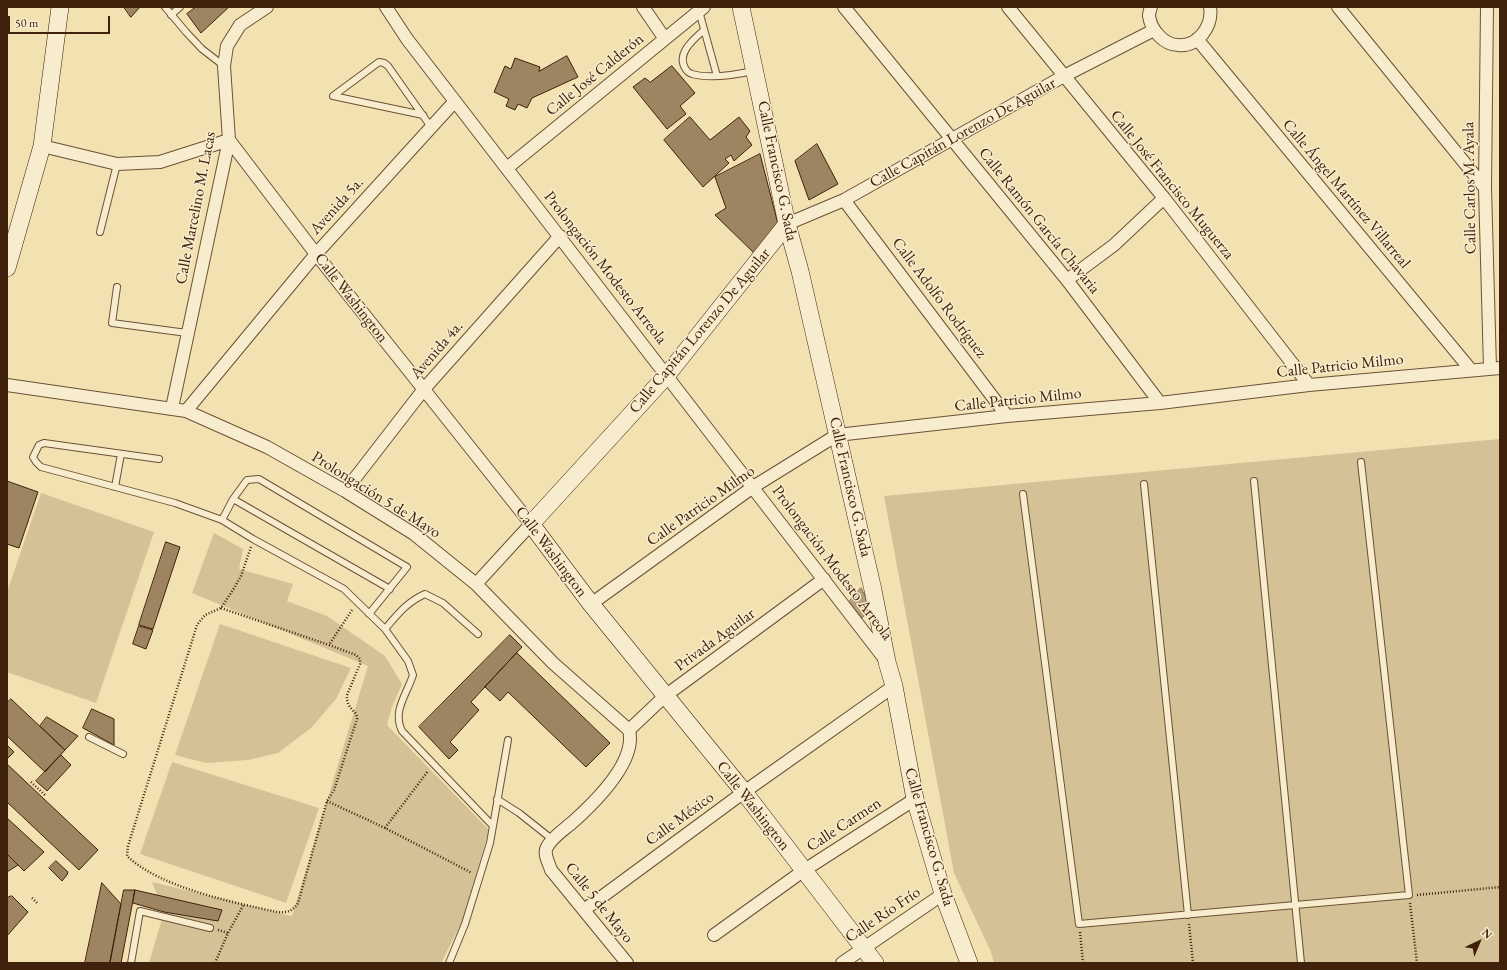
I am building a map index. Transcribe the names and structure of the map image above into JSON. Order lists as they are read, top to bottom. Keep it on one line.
{"streets":{"street":["Calle José Calderón","Calle Capitán Lorenzo De Aguilar","Calle Francisco G. Sada","Calle José Francisco Muguerza","Calle Carlos M. Ayala","Calle Ángel Martínez Villarreal","Avenida 5a.","Calle Marcelino M. Lacas","Calle Ramón García Chavaria","Prolongación Modesto Arreola","Calle Washington","Calle Adolfo Rodríguez","Avenida 4a.","Calle Patricio Milmo","Prolongación 5 de Mayo","Privada Aguilar","Calle México","Calle Carmen","Calle 5 de Mayo","Calle Río Frío"]},"crossings":[["Calle José Calderón","Prolongación Modesto Arreola"],["Calle Capitán Lorenzo De Aguilar","Calle Francisco G. Sada"],["Calle Capitán Lorenzo De Aguilar","Calle José Francisco Muguerza"],["Calle Capitán Lorenzo De Aguilar","Calle Ramón García Chavaria"],["Calle Capitán Lorenzo De Aguilar","Prolongación Modesto Arreola"],["Calle Capitán Lorenzo De Aguilar","Calle Washington"],["Calle Capitán Lorenzo De Aguilar","Calle Adolfo Rodríguez"],["Calle Capitán Lorenzo De Aguilar","Prolongación 5 de Mayo"],["Calle Francisco G. Sada","Prolongación Modesto Arreola"],["Calle Francisco G. Sada","Calle Patricio Milmo"],["Calle Francisco G. Sada","Calle México"],["Calle Francisco G. Sada","Calle Carmen"],["Calle Francisco G. Sada","Calle Río Frío"],["Calle José Francisco Muguerza","Calle Patricio Milmo"],["Calle Carlos M. Ayala","Calle Patricio Milmo"],["Calle Ángel Martínez Villarreal","Calle Patricio Milmo"],["Avenida 5a.","Prolongación Modesto Arreola"],["Avenida 5a.","Calle Washington"],["Avenida 5a.","Prolongación 5 de Mayo"],["Calle Marcelino M. Lacas","Calle Washington"],["Calle Marcelino M. Lacas","Prolongación 5 de Mayo"],["Calle Ramón García Chavaria","Calle Patricio Milmo"],["Prolongación Modesto Arreola","Avenida 4a."],["Prolongación Modesto Arreola","Calle Patricio Milmo"],["Prolongación Modesto Arreola","Privada Aguilar"],["Calle Washington","Avenida 4a."],["Calle Washington","Calle Patricio Milmo"],["Calle Washington","Privada Aguilar"],["Calle Washington","Calle México"],["Calle Washington","Calle Carmen"],["Calle Washington","Calle Río Frío"],["Calle Adolfo Rodríguez","Calle Patricio Milmo"],["Avenida 4a.","Prolongación 5 de Mayo"],["Prolongación 5 de Mayo","Privada Aguilar"],["Calle México","Calle 5 de Mayo"]],"scale_bar":"50 m","north":"top right"}
